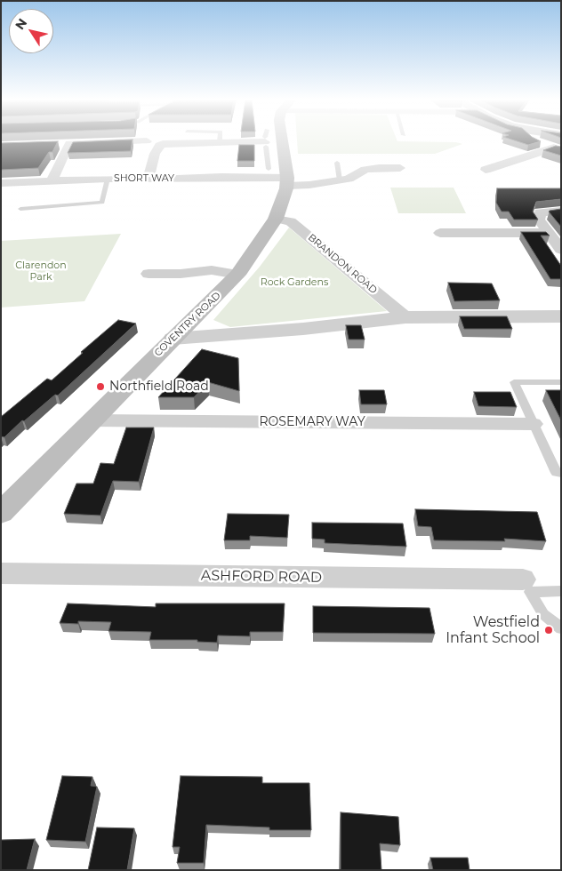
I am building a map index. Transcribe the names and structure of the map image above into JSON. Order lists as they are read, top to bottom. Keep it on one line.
{"streets":{"main road":["COVENTRY ROAD"],"street":["SHORT WAY","BRANDON ROAD","ROSEMARY WAY","ASHFORD ROAD"]},"crossings":[["SHORT WAY","COVENTRY ROAD"],["BRANDON ROAD","COVENTRY ROAD"],["COVENTRY ROAD","ROSEMARY WAY"]],"parks":["Clarendon Park","Rock Gardens"],"places":["Northfield Road","Westfield Infant School"],"north":"top left"}
